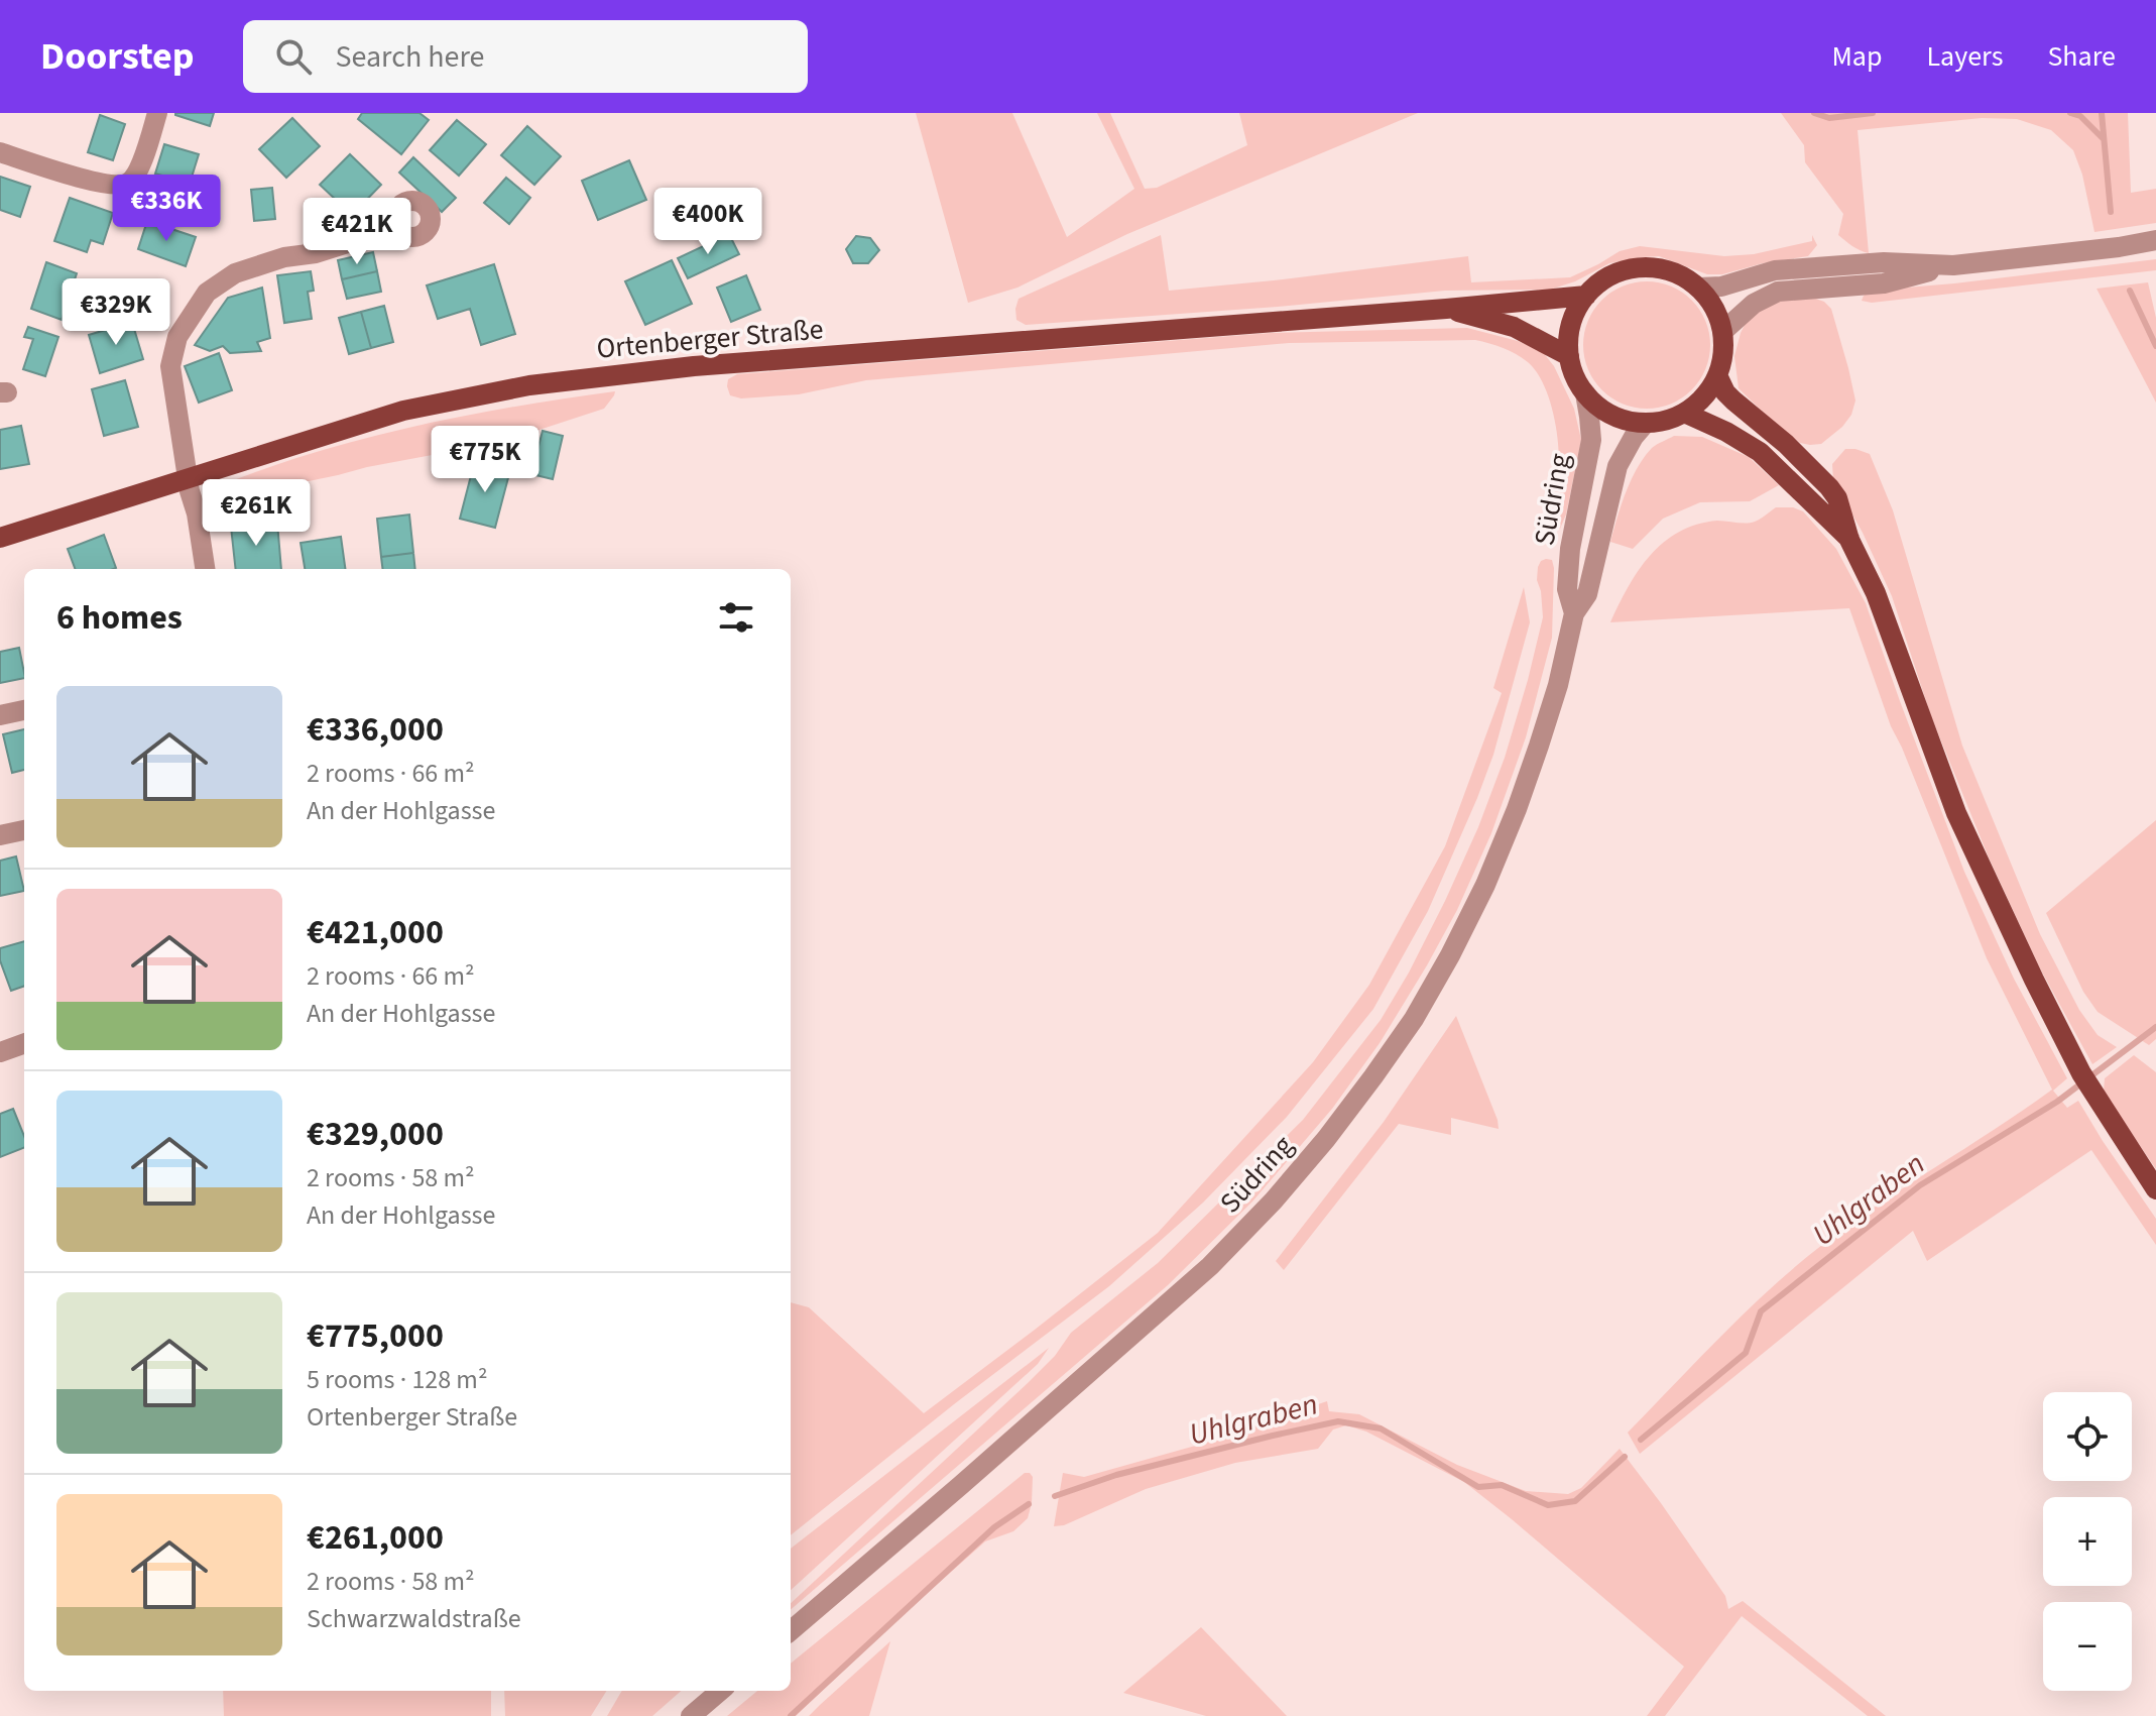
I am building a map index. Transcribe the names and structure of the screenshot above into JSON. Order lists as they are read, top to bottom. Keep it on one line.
{"streets":{"main road":["Ortenberger Straße"],"street":["Südring"]},"crossings":[["Ortenberger Straße","Südring"]],"water":["Uhlgraben"],"page":{"header":"Doorstep","search":"Search here","nav":["Map","Layers","Share"],"price":["€336K","€400K","€421K","€329K","€775K","€261K"],"heading":"6 homes","list":[{"name":"€336,000","note":"2 rooms · 66 m² · An der Hohlgasse"},{"name":"€421,000","note":"2 rooms · 66 m² · An der Hohlgasse"},{"name":"€329,000","note":"2 rooms · 58 m² · An der Hohlgasse"},{"name":"€775,000","note":"5 rooms · 128 m² · Ortenberger Straße"},{"name":"€261,000","note":"2 rooms · 58 m² · Schwarzwaldstraße"}],"map_buttons":["+","−"]}}
